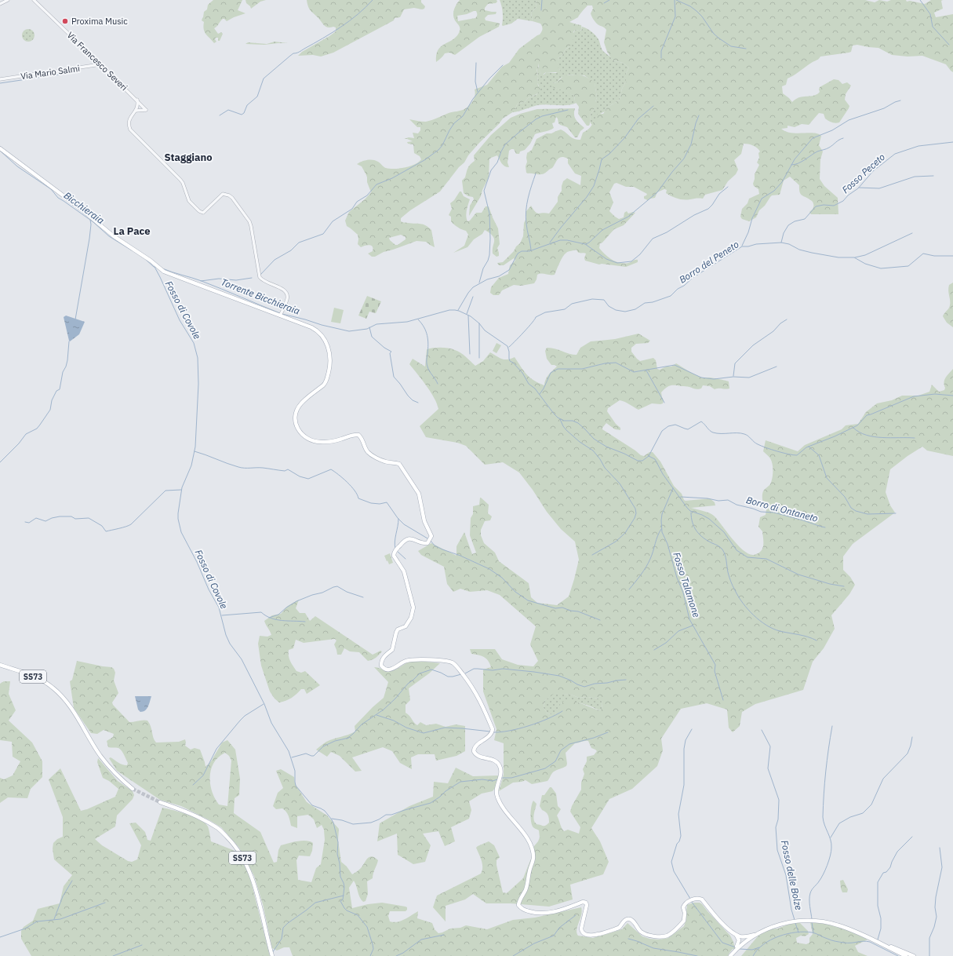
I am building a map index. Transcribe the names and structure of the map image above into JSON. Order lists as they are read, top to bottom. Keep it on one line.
{"streets":{"main road":["SS73"],"street":["Via Francesco Severi","Via Mario Salmi"]},"crossings":[["Via Francesco Severi","Via Mario Salmi"]],"districts":["Staggiano","La Pace"],"water":["Fosso Peceto","Bicchieraia","Borro del Peneto","Torrente Bicchieraia","Fosso di Covole","Borro di Ontaneto","Fosso Talamone","Fosso delle Bolze"],"places":["Proxima Music"]}
